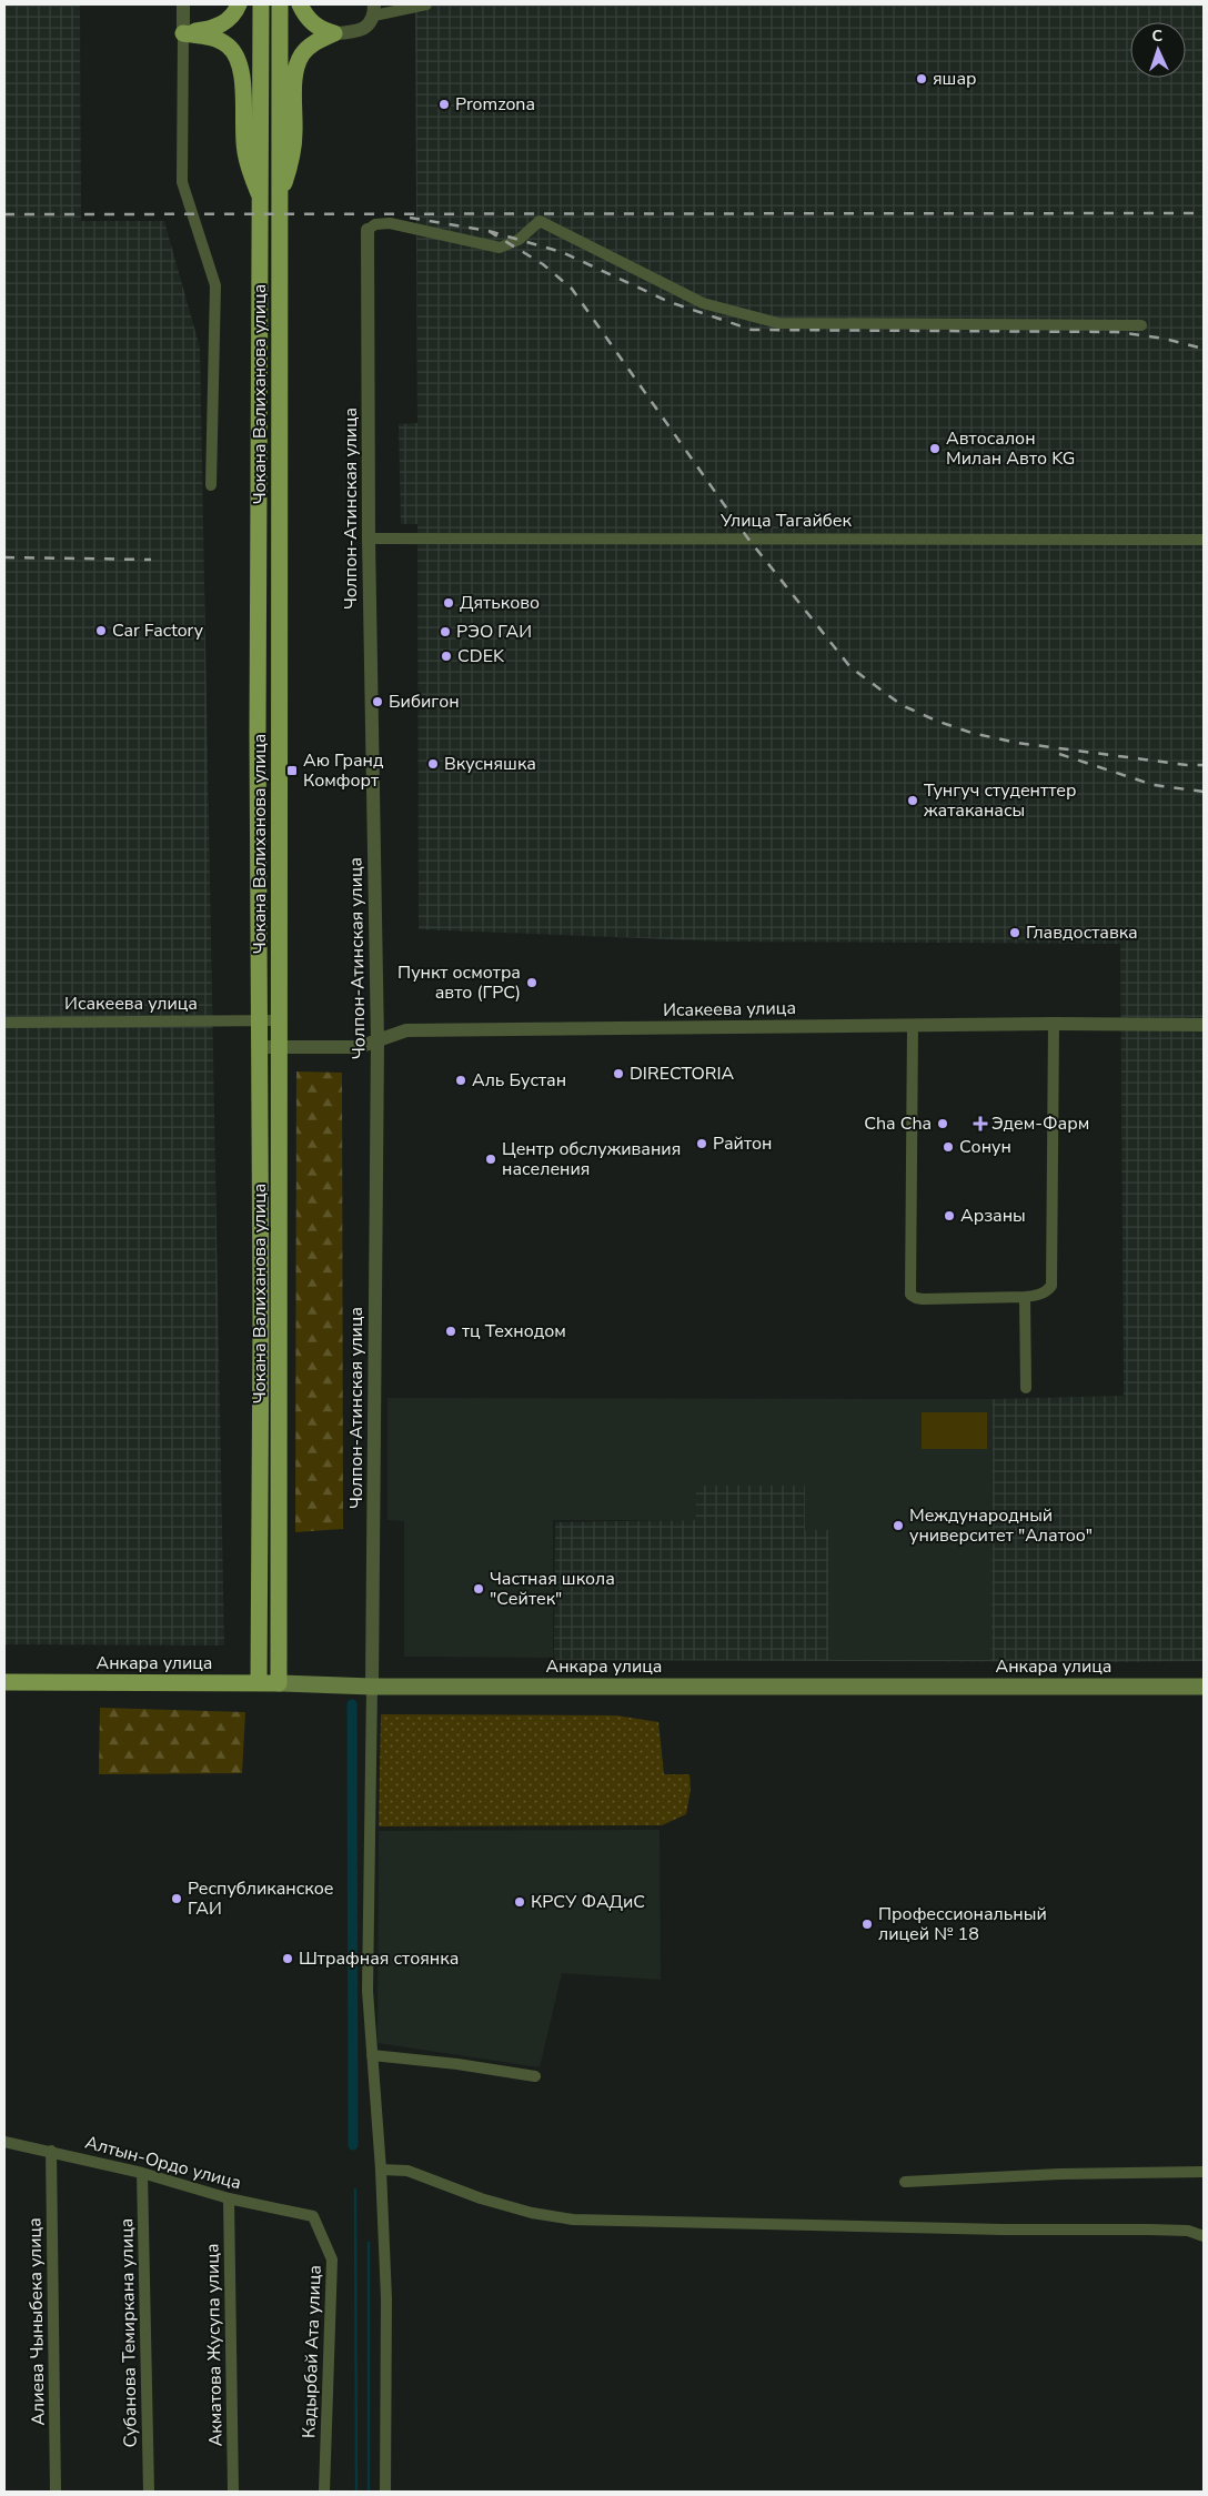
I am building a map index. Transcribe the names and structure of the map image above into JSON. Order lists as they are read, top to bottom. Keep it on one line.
{"streets":{"main road":["Чокана Валиханова улица","Анкара улица"],"street":["Чолпон-Атинская улица","Улица Тагайбек","Исакеева улица","Алтын-Ордо улица","Алиева Чыныбека улица","Субанова Темиркана улица","Акматова Жусупа улица","Кадырбай Ата улица"]},"crossings":[["Чокана Валиханова улица","Исакеева улица"],["Чокана Валиханова улица","Анкара улица"],["Чолпон-Атинская улица","Улица Тагайбек"],["Чолпон-Атинская улица","Исакеева улица"],["Чолпон-Атинская улица","Анкара улица"],["Алтын-Ордо улица","Алиева Чыныбека улица"],["Алтын-Ордо улица","Субанова Темиркана улица"],["Алтын-Ордо улица","Акматова Жусупа улица"],["Алтын-Ордо улица","Кадырбай Ата улица"]],"places":{"other":["яшар","Promzona","Автосалон Милан Авто KG","Дятьково","Car Factory","РЭО ГАИ","CDEK","Бибигон","Вкусняшка","Тунгуч студенттер жатаканасы","Главдоставка","Пункт осмотра авто (ГРС)","DIRECTORIA","Аль Бустан","Cha Cha","Райтон","Сонун","Центр обслуживания населения","Арзаны","тц Технодом","Международный университет \"Алатоо\"","Частная школа \"Сейтек\"","Республиканское ГАИ","КРСУ ФАДиС","Профессиональный лицей № 18","Штрафная стоянка"],"transit":["Аю Гранд Комфорт"],"health":["Эдем-Фарм"]},"north":"top"}
